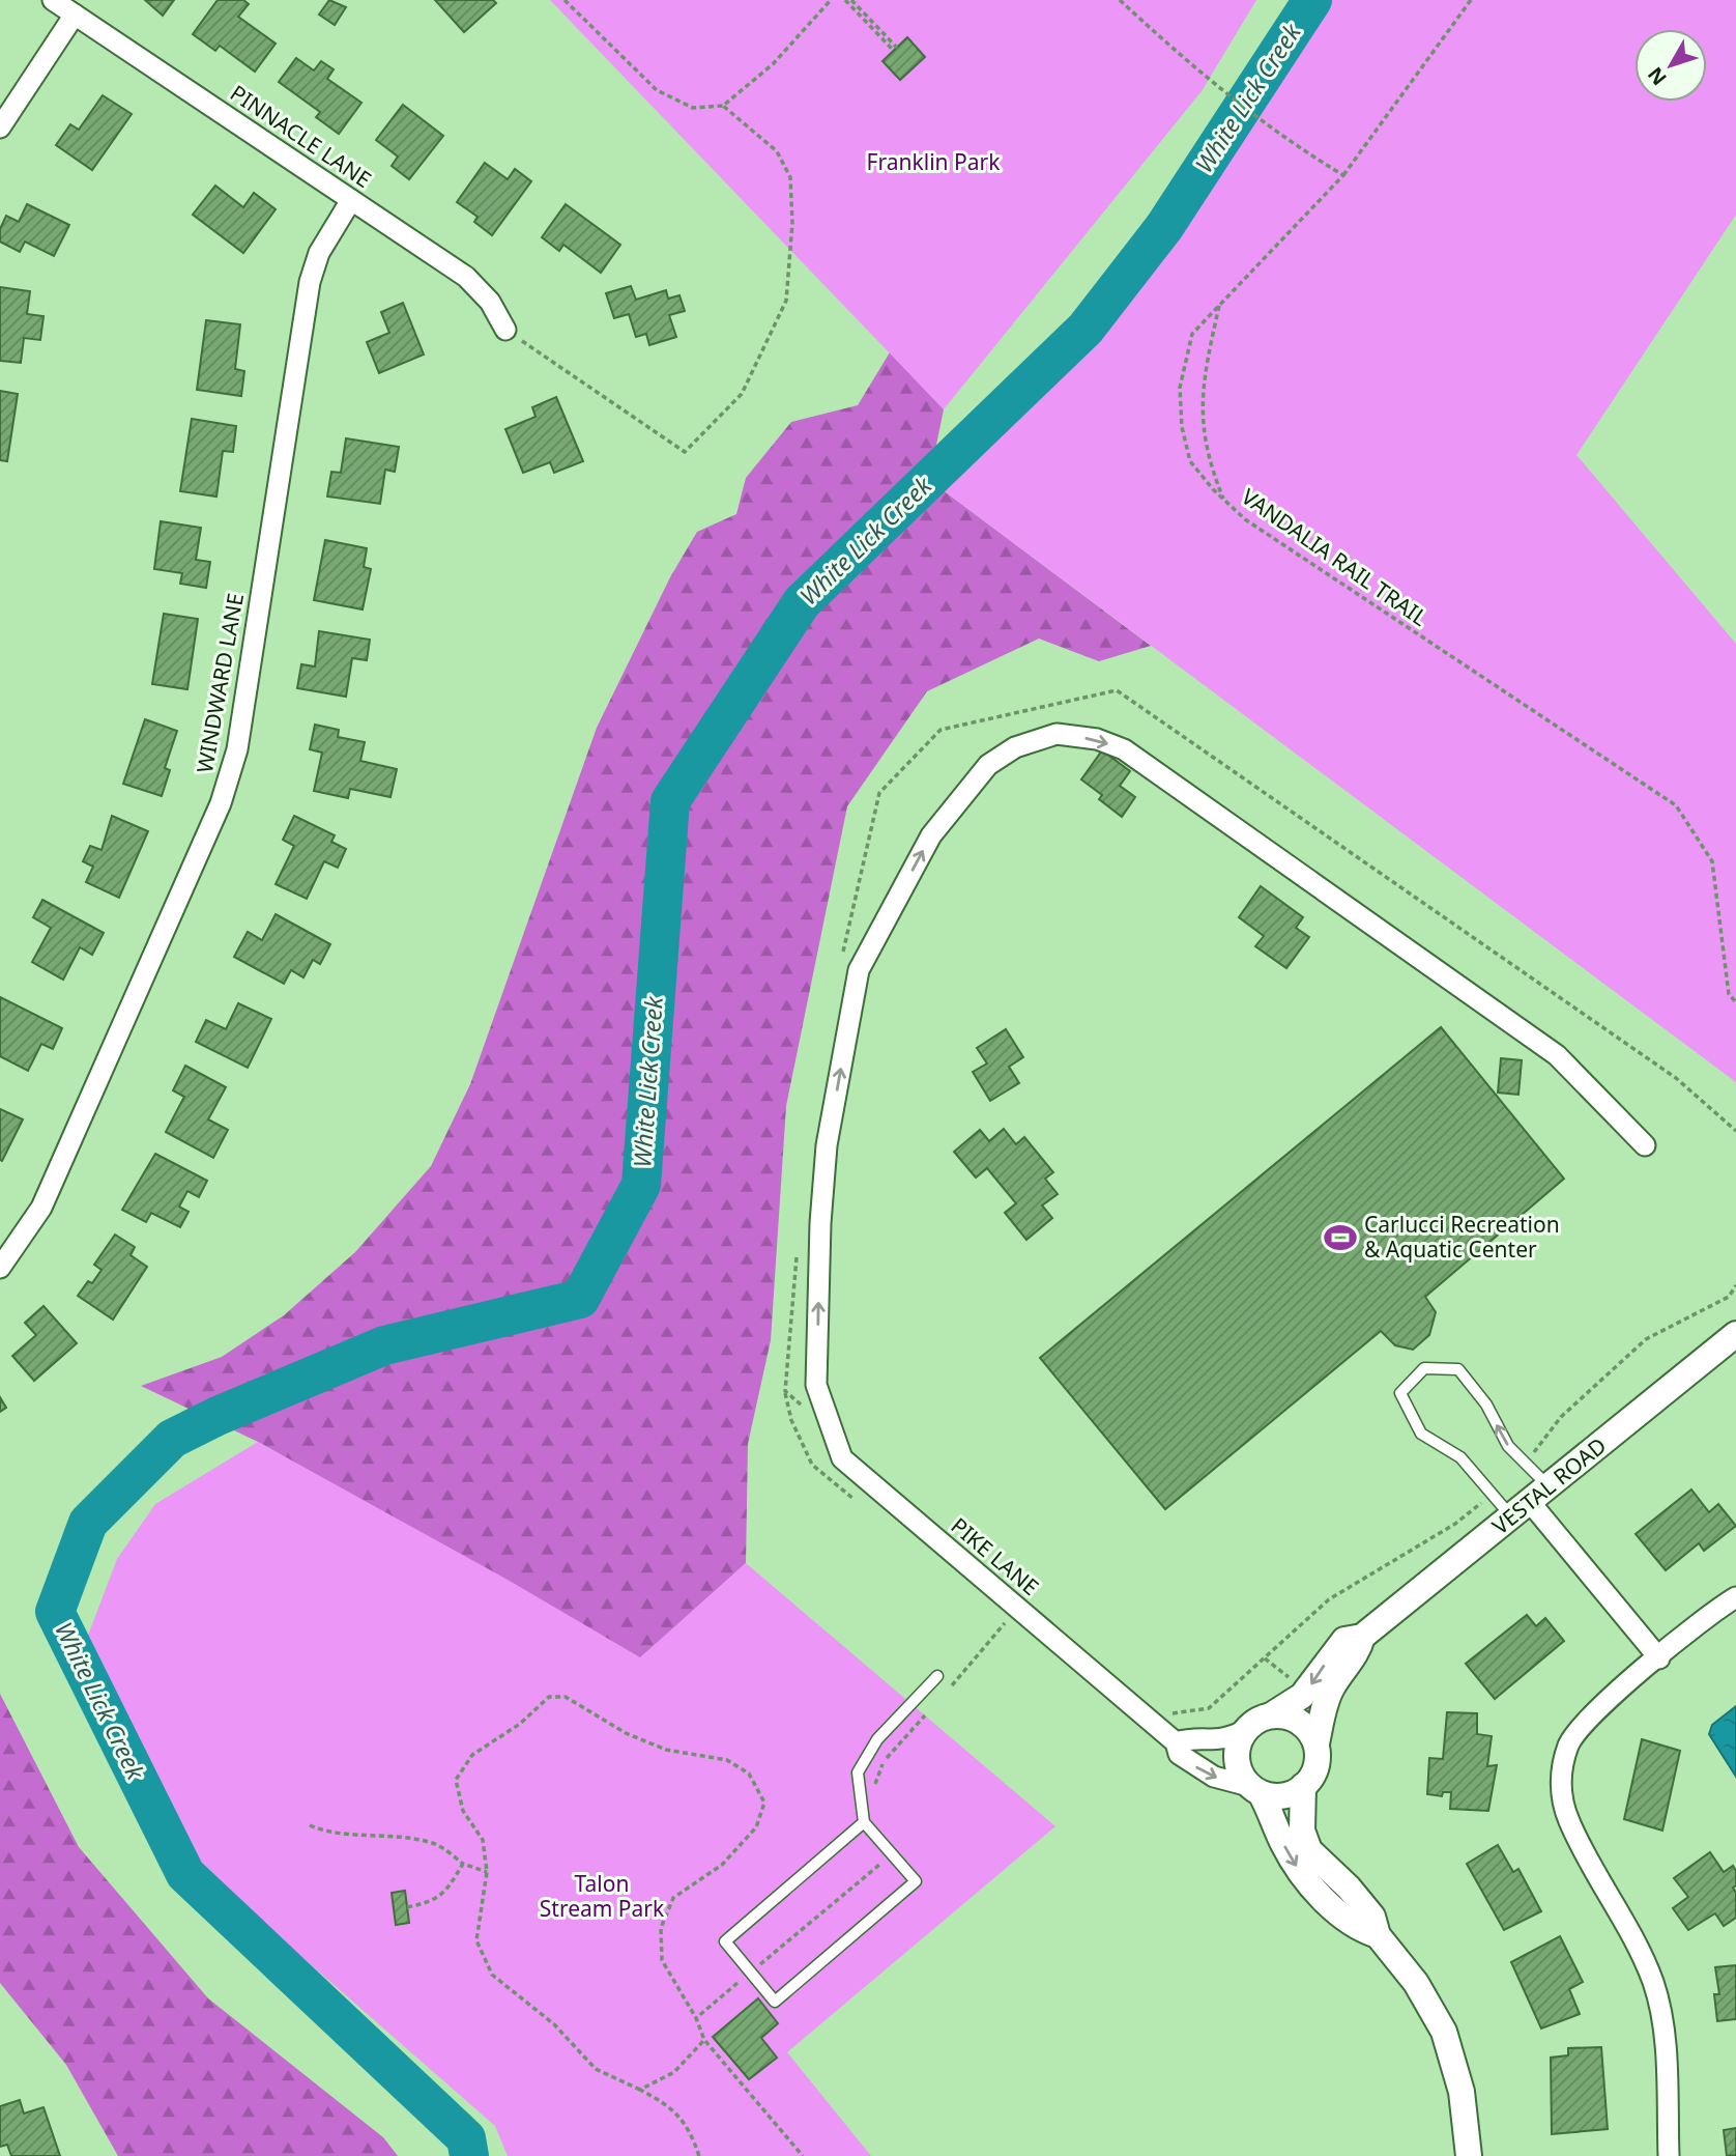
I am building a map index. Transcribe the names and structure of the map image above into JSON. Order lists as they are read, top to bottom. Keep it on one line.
{"streets":{"street":["PINNACLE LANE","WINDWARD LANE","VESTAL ROAD","PIKE LANE"],"path":["VANDALIA RAIL TRAIL"]},"crossings":[["PINNACLE LANE","WINDWARD LANE"],["VESTAL ROAD","PIKE LANE"]],"water":["White Lick Creek"],"parks":["Franklin Park","Talon Stream Park"],"places":{"sports":["Carlucci Recreation & Aquatic Center"]},"north":"bottom left"}
